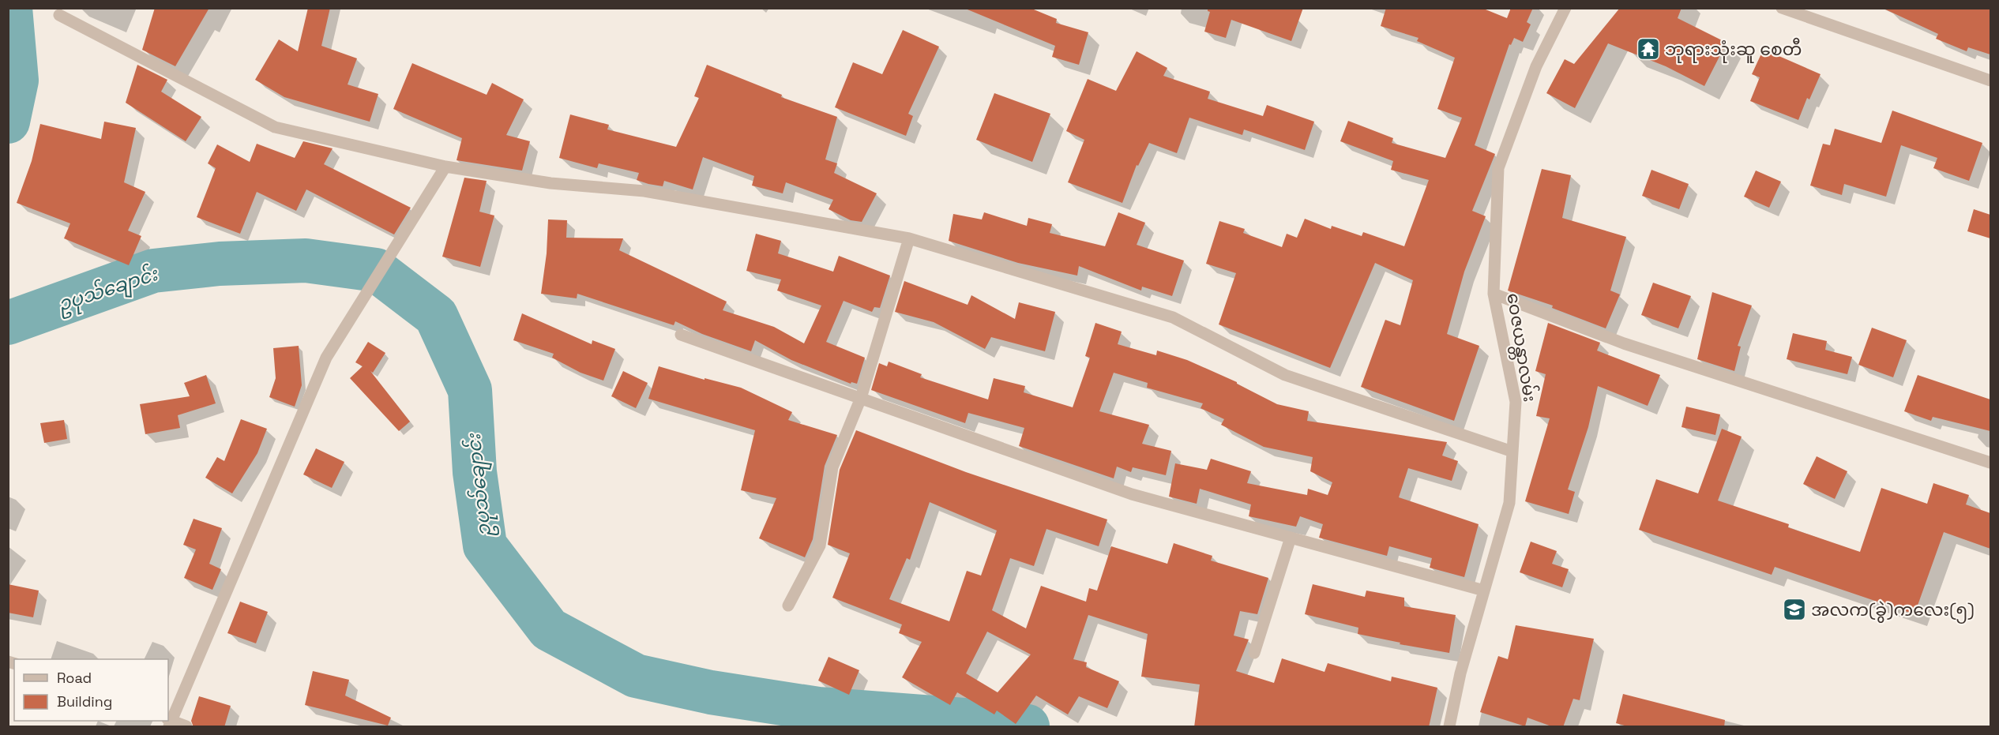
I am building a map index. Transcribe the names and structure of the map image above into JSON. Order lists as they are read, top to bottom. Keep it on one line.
{"streets":{"street":["ဝေဇယန္တာလမ်း"]},"water":["ဥပုသ်ချောင်း"],"places":{"temple":["ဘုရားသုံးဆူ စေတီ"],"school or university":["အလက(ခွဲ)ကလေး(၅)"]},"legend":["Road","Building"]}
